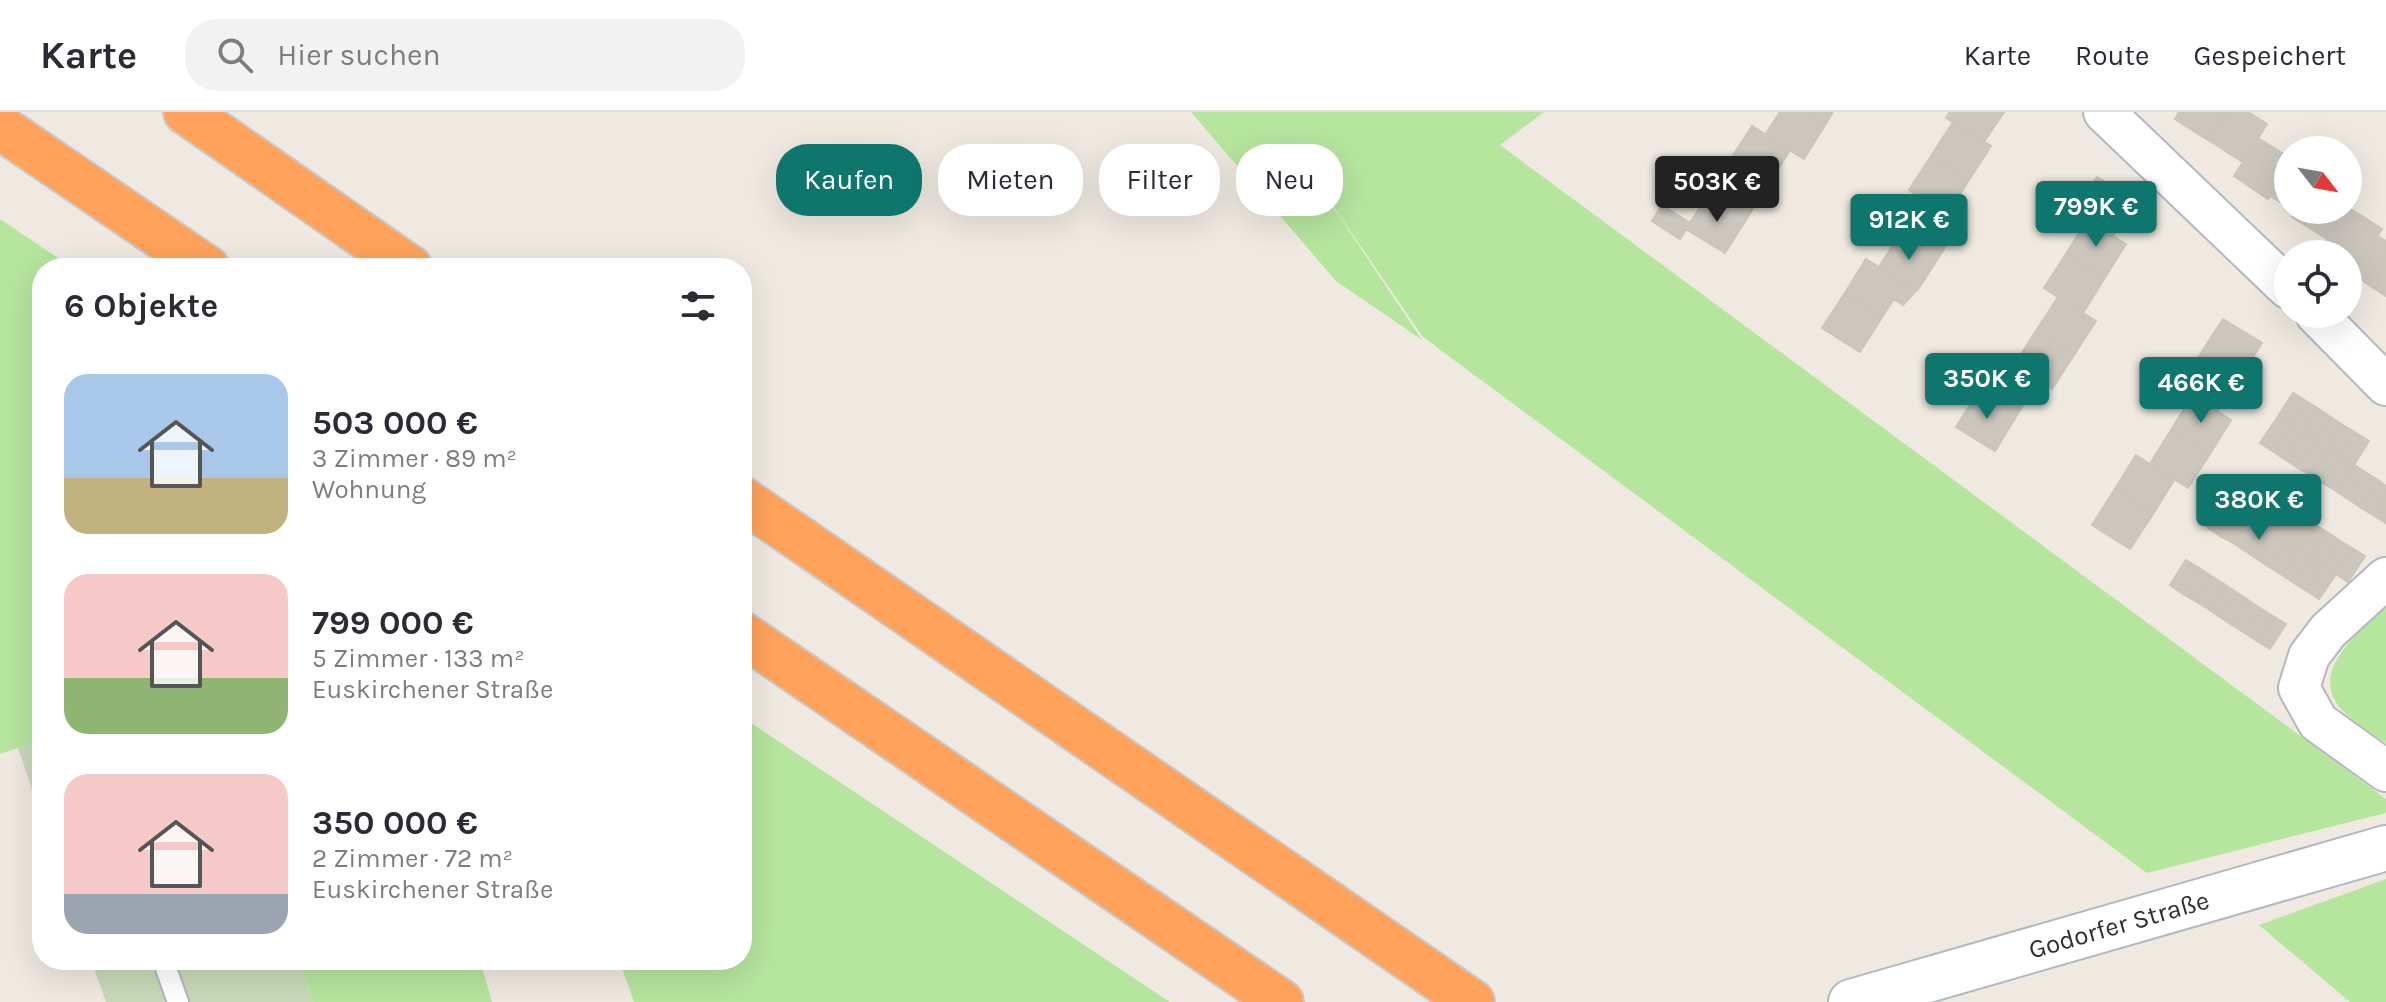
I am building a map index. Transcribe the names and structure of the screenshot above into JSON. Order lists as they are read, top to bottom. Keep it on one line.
{"streets":{"street":["Godorfer Straße"]},"north":"bottom right","page":{"header":"Karte","search":"Hier suchen","nav":["Karte","Route","Gespeichert"],"chip":["Kaufen","Mieten","Filter","Neu"],"price":["503K €","799K €","912K €","350K €","466K €","380K €"],"heading":"6 Objekte","list":[{"name":"503 000 €","note":"3 Zimmer · 89 m² · Wohnung"},{"name":"799 000 €","note":"5 Zimmer · 133 m² · Euskirchener Straße"},{"name":"350 000 €","note":"2 Zimmer · 72 m² · Euskirchener Straße"}]}}
